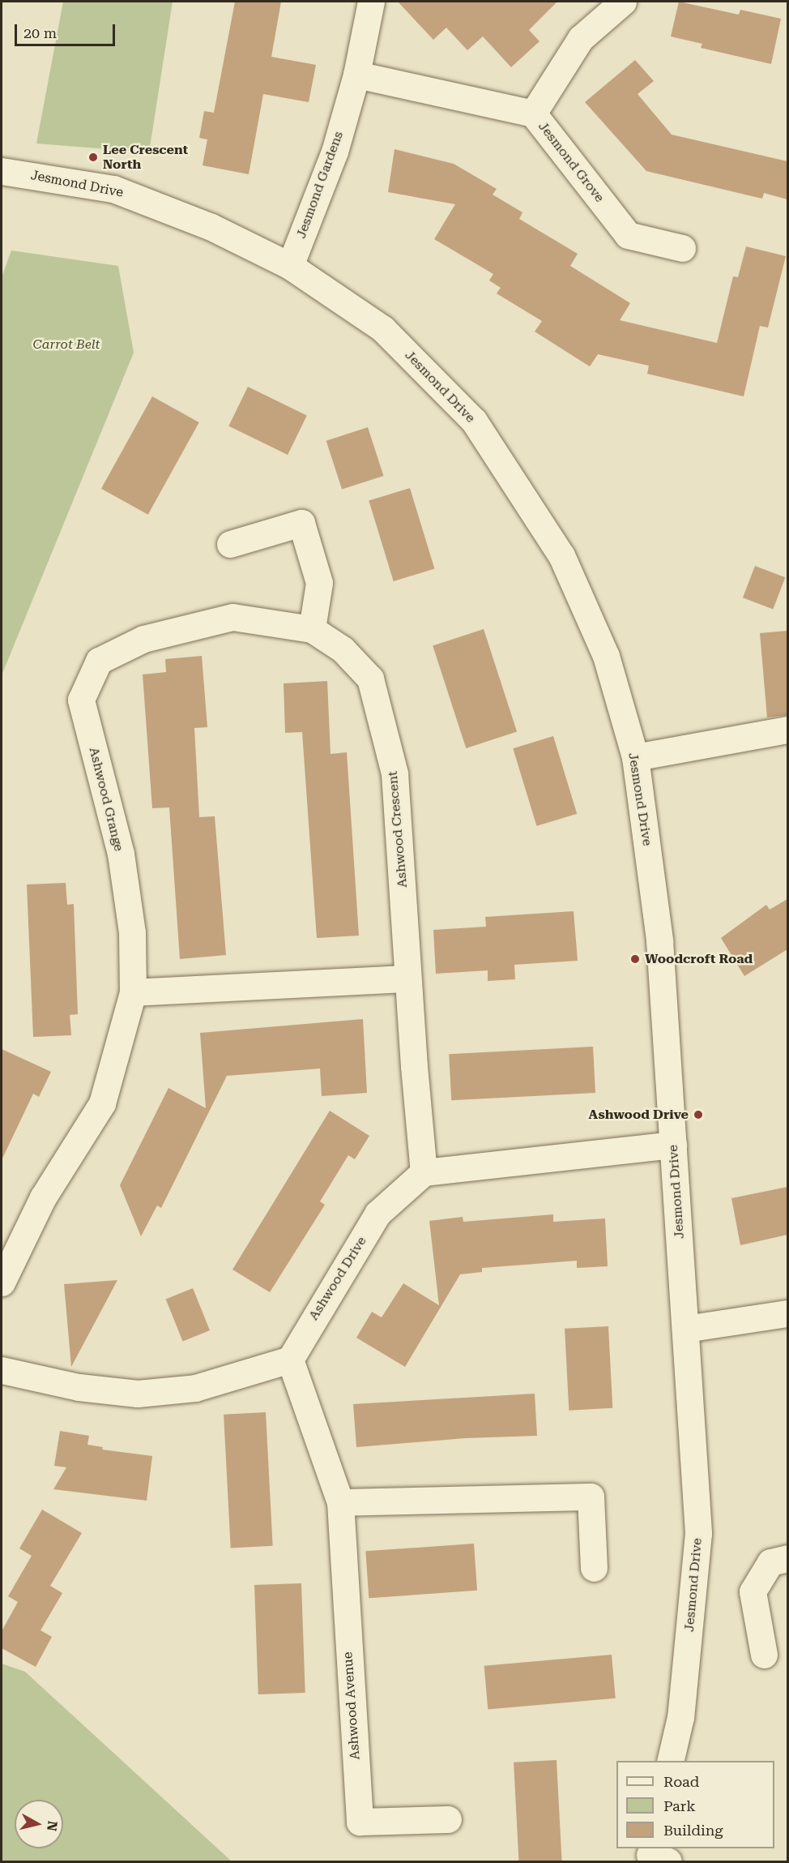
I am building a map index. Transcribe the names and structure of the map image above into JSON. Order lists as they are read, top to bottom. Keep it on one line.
{"streets":{"street":["Jesmond Grove","Jesmond Drive","Jesmond Gardens","Ashwood Grange","Ashwood Crescent","Ashwood Drive","Ashwood Avenue"]},"crossings":[["Jesmond Drive","Jesmond Gardens"],["Ashwood Grange","Ashwood Crescent"],["Ashwood Crescent","Ashwood Drive"],["Ashwood Drive","Ashwood Avenue"]],"parks":["Carrot Belt"],"places":["Lee Crescent North","Woodcroft Road","Ashwood Drive"],"legend":["Road","Park","Building"],"scale_bar":"20 m","north":"right"}
